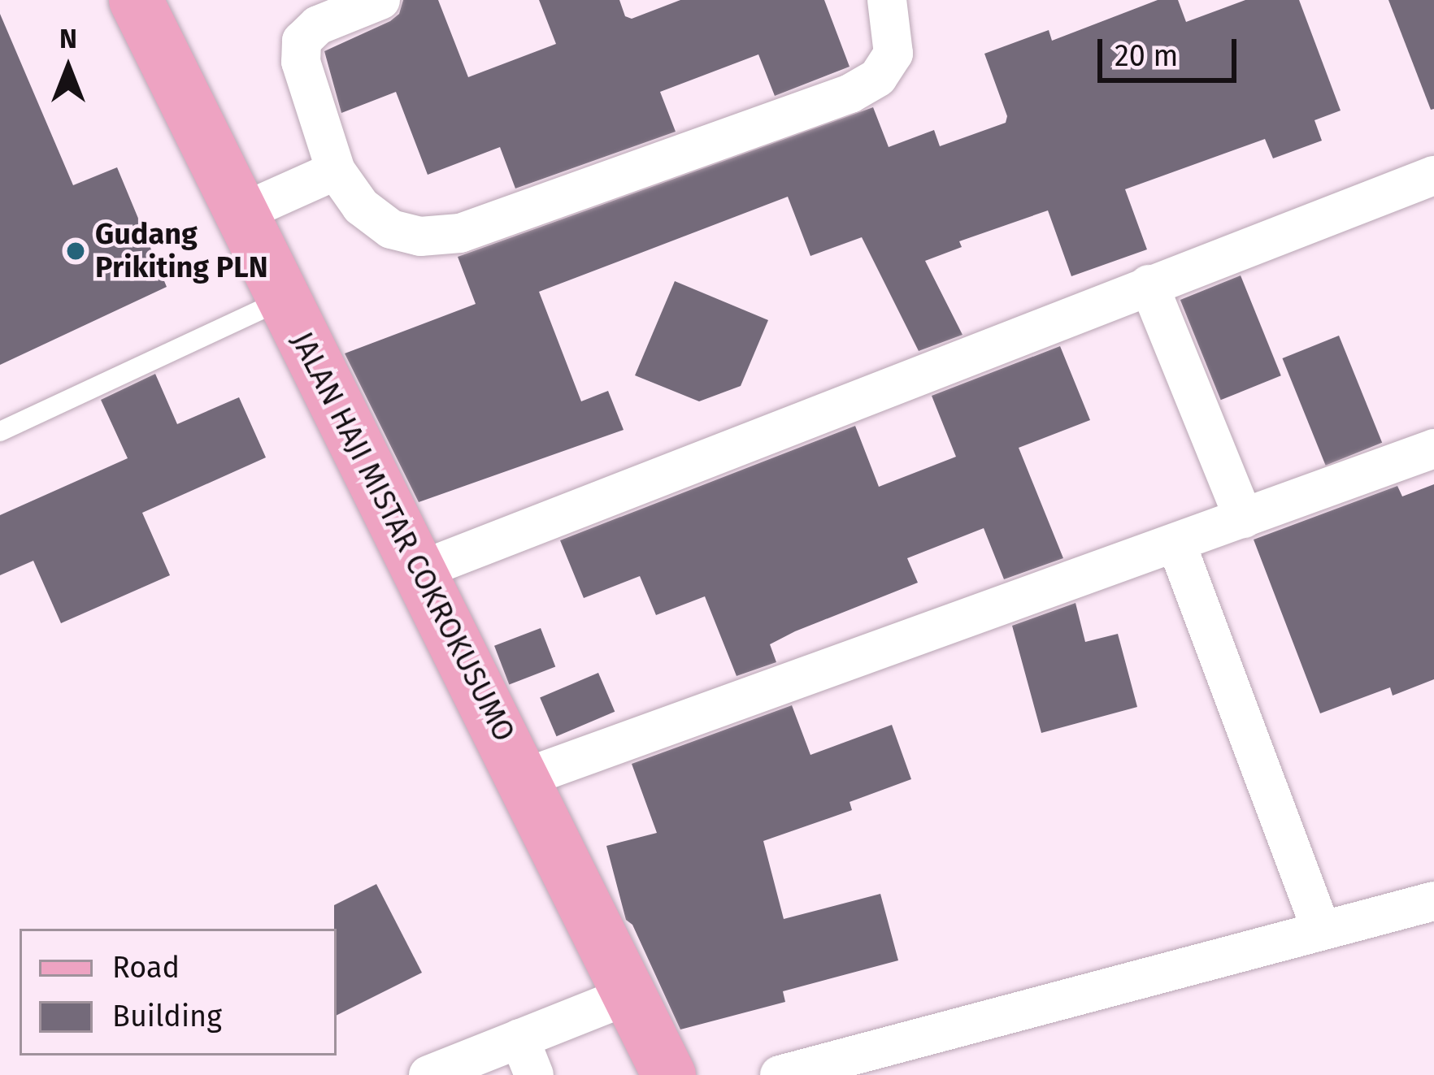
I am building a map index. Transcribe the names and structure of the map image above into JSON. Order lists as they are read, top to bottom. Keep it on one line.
{"streets":{"main road":["JALAN HAJI MISTAR COKROKUSUMO"]},"places":["Gudang Prikiting PLN"],"legend":["Road","Building"],"scale_bar":"20 m","north":"top"}
